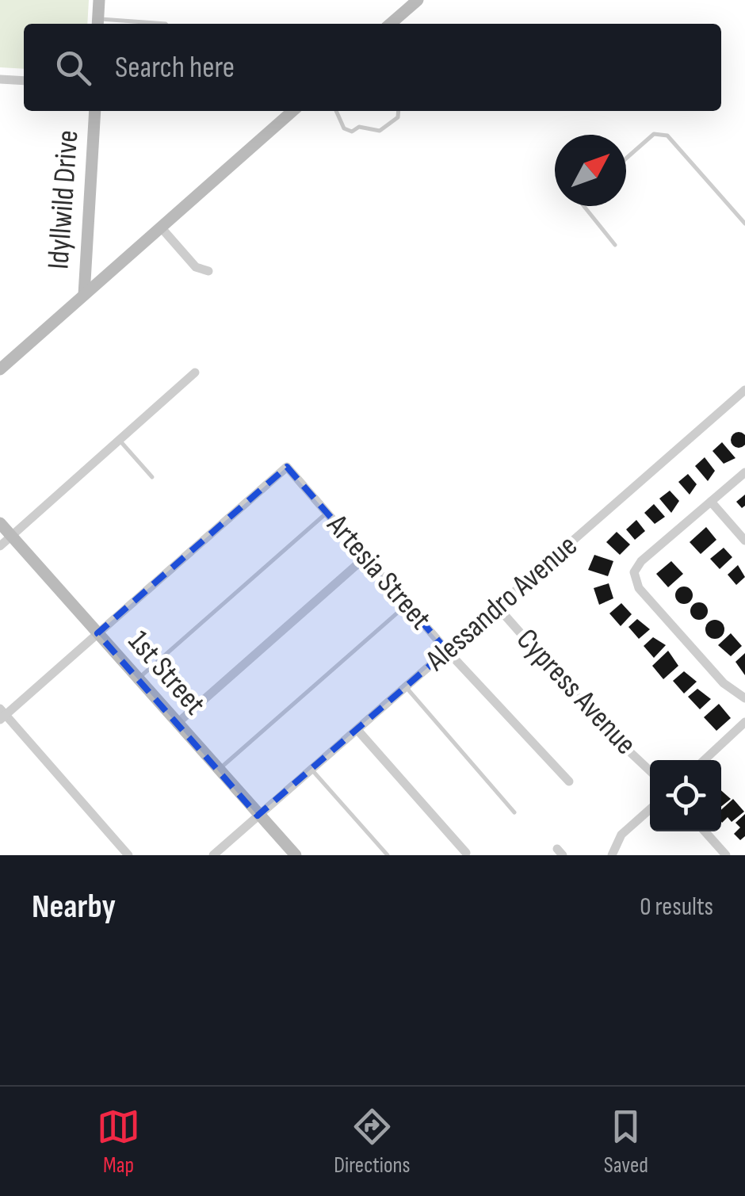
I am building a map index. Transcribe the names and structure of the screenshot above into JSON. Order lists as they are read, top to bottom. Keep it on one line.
{"streets":{"street":["Idyllwild Drive","Artesia Street","Alessandro Avenue","1st Street","Cypress Avenue"]},"crossings":[["Artesia Street","Alessandro Avenue"],["Artesia Street","1st Street"],["Alessandro Avenue","1st Street"],["Alessandro Avenue","Cypress Avenue"]],"north":"top right","page":{"search":"Search here","heading":["Nearby","0 results"],"nav":["Map","Directions","Saved"]}}
